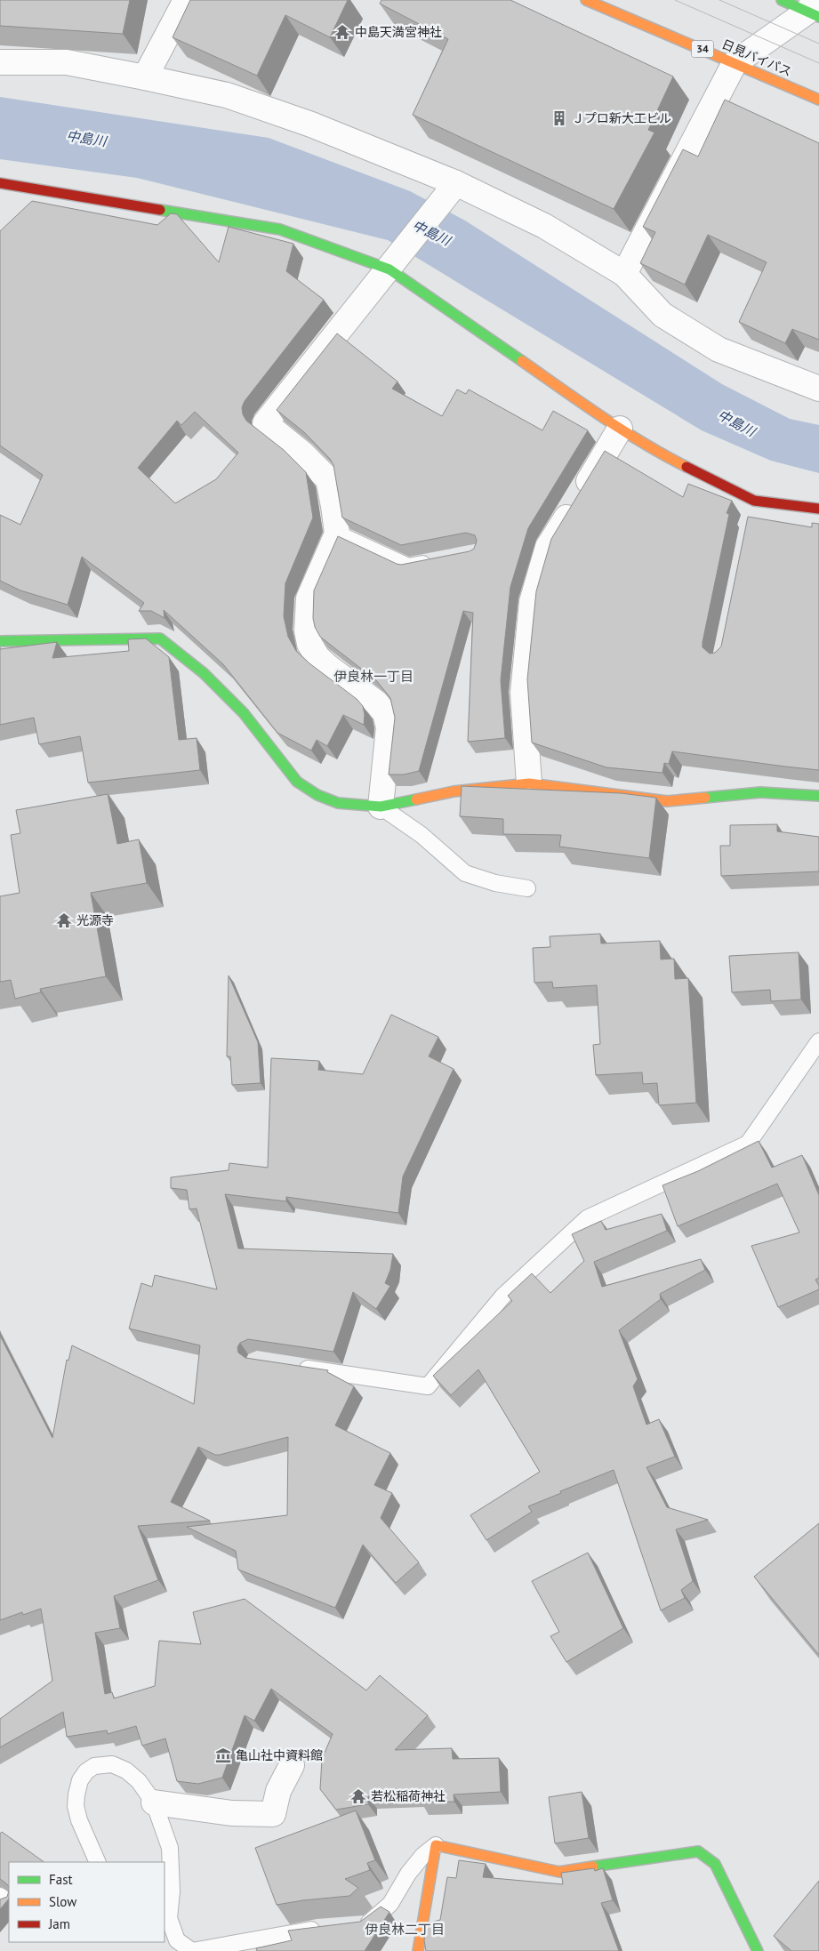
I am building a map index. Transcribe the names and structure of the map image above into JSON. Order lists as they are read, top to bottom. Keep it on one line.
{"streets":{"main road":["34","日見バイパス"]},"districts":["伊良林一丁目","伊良林二丁目"],"water":["中島川"],"places":{"temple":["中島天満宮神社","光源寺","若松稲荷神社"],"building":["Ｊプロ新大工ビル"],"museum":["亀山社中資料館"]},"legend":["Fast","Slow","Jam"]}
